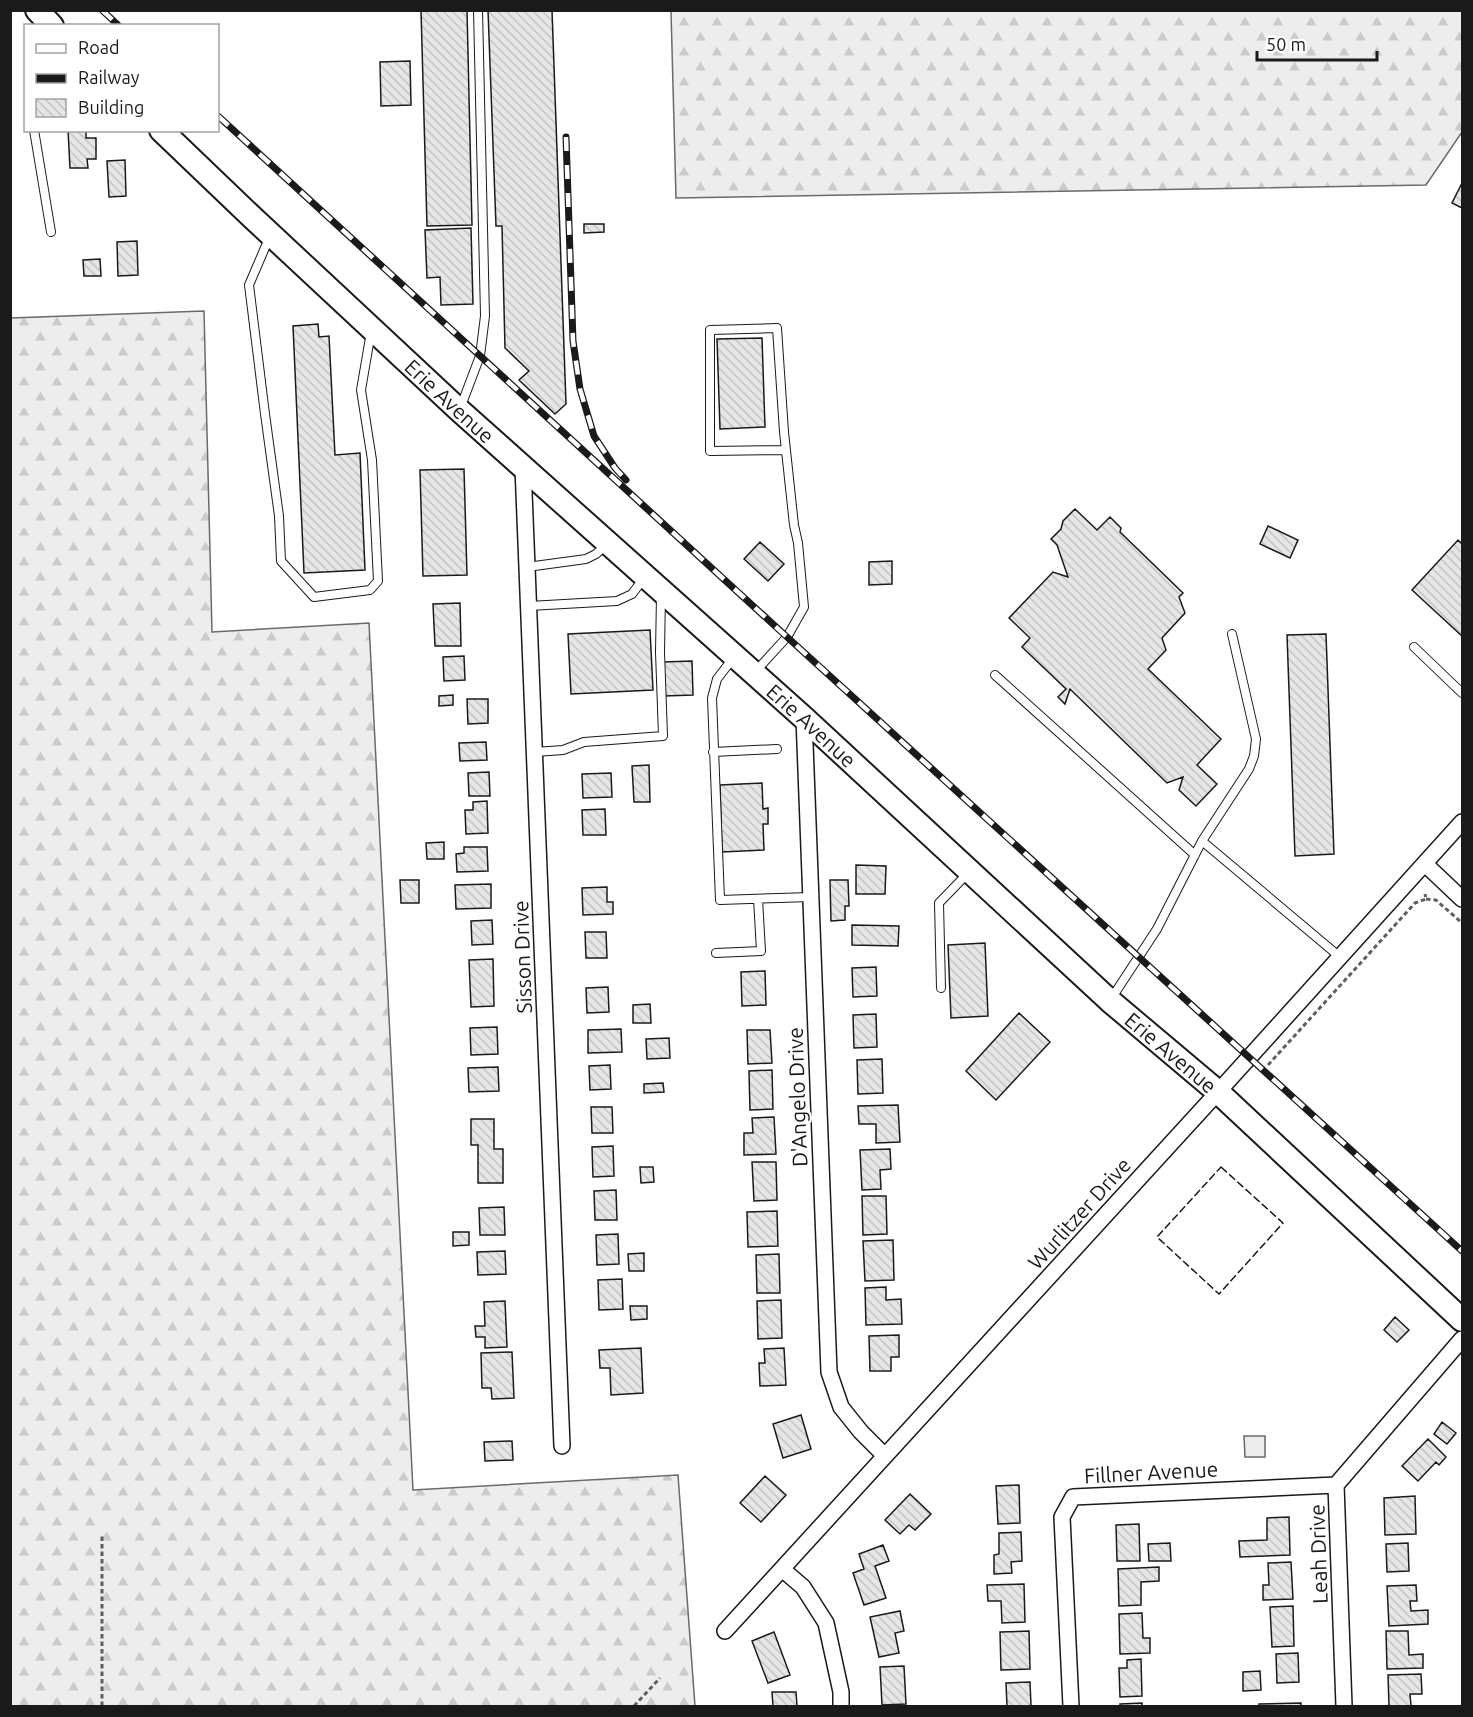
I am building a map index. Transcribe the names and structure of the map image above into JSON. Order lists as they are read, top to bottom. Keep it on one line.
{"streets":{"main road":["Erie Avenue"],"street":["Sisson Drive","D'Angelo Drive","Wurlitzer Drive","Fillner Avenue","Leah Drive"]},"crossings":[["Erie Avenue","Sisson Drive"],["Erie Avenue","D'Angelo Drive"],["Erie Avenue","Wurlitzer Drive"],["D'Angelo Drive","Wurlitzer Drive"],["Fillner Avenue","Leah Drive"]],"legend":["Road","Railway","Building"],"scale_bar":"50 m"}
